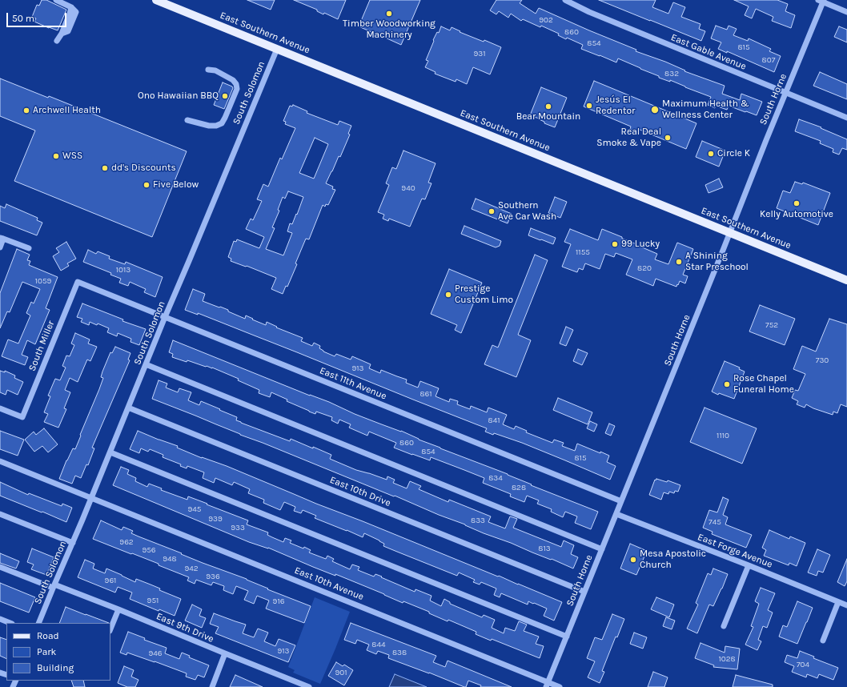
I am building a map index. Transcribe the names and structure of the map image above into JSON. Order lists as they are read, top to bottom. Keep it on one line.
{"streets":{"main road":["East Southern Avenue"],"street":["East Gable Avenue","South Solomon","South Horne","South Miller","East 11th Avenue","East 10th Drive","East Forge Avenue","East 10th Avenue","East 9th Drive"]},"crossings":[["East Southern Avenue","South Solomon"],["East Southern Avenue","South Horne"],["East Gable Avenue","South Horne"],["South Solomon","East 11th Avenue"],["South Solomon","East 10th Drive"],["South Solomon","East 10th Avenue"],["South Solomon","East 9th Drive"],["South Horne","East 11th Avenue"],["South Horne","East 10th Drive"],["South Horne","East Forge Avenue"],["South Horne","East 10th Avenue"],["South Miller","East 11th Avenue"]],"places":["Timber Woodworking Machinery","Ono Hawaiian BBQ","Jesús El Redentor","Bear Mountain","Maximum Health & Wellness Center","Archwell Health","Real Deal Smoke & Vape","Circle K","WSS","dd's Discounts","Five Below","Kelly Automotive","Southern Ave Car Wash","99 Lucky","A Shining Star Preschool","Prestige Custom Limo","Rose Chapel Funeral Home","Mesa Apostolic Church"],"house_numbers":["902","860","854","815","931","807","832","940","1155","820","1013","1059","752","730","913","861","841","1110","860","854","815","834","828","945","939","833","745","933","962","813","956","948","942","936","961","951","916","844","913","838","946","1028","704","901"],"legend":["Road","Park","Building"],"scale_bar":"50 m"}
